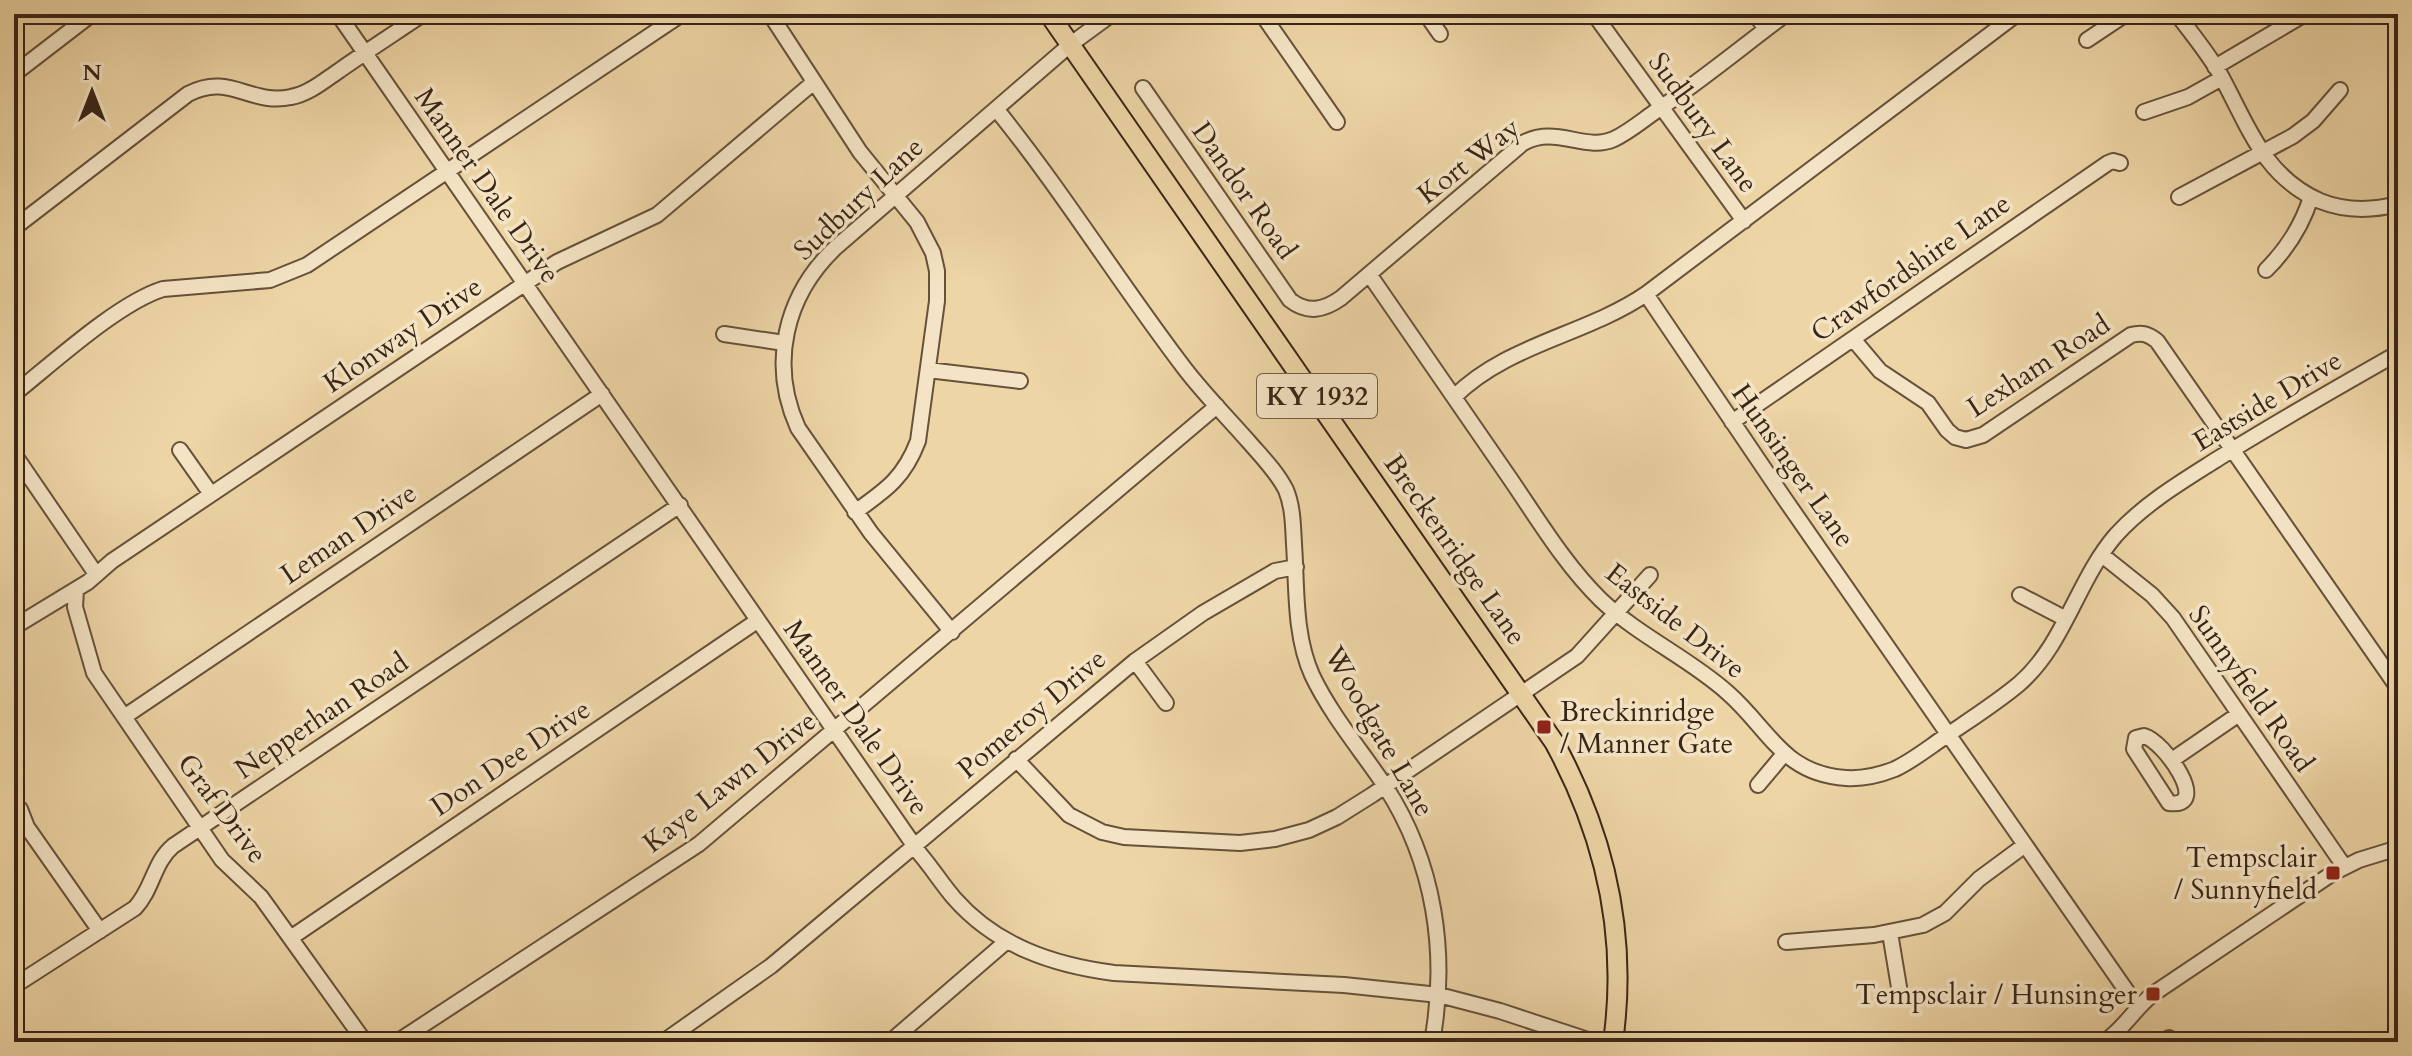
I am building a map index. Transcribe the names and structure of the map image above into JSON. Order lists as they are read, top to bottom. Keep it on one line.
{"streets":{"main road":["KY 1932","Breckenridge Lane"],"street":["Sudbury Lane","Kort Way","Manner Dale Drive","Dandor Road","Crawfordshire Lane","Klonway Drive","Lexham Road","Eastside Drive","Hunsinger Lane","Leman Drive","Sunnyfield Road","Pomeroy Drive","Nepperhan Road","Woodgate Lane","Don Dee Drive","Kaye Lawn Drive","Graf Drive"]},"crossings":[["Sudbury Lane","Kort Way"],["Sudbury Lane","Breckenridge Lane"],["Sudbury Lane","Woodgate Lane"],["Sudbury Lane","Kaye Lawn Drive"],["Kort Way","Dandor Road"],["Kort Way","Eastside Drive"],["Manner Dale Drive","Klonway Drive"],["Manner Dale Drive","Leman Drive"],["Manner Dale Drive","Pomeroy Drive"],["Manner Dale Drive","Nepperhan Road"],["Manner Dale Drive","Woodgate Lane"],["Manner Dale Drive","Don Dee Drive"],["Manner Dale Drive","Kaye Lawn Drive"],["Crawfordshire Lane","Lexham Road"],["Crawfordshire Lane","Hunsinger Lane"],["Klonway Drive","Graf Drive"],["Lexham Road","Eastside Drive"],["Eastside Drive","Hunsinger Lane"],["Eastside Drive","Sunnyfield Road"],["Leman Drive","Graf Drive"],["Pomeroy Drive","Woodgate Lane"],["Nepperhan Road","Graf Drive"],["Woodgate Lane","Kaye Lawn Drive"],["Don Dee Drive","Graf Drive"]],"places":{"transit":["Breckinridge / Manner Gate","Tempsclair / Sunnyfield","Tempsclair / Hunsinger"]},"north":"top"}
